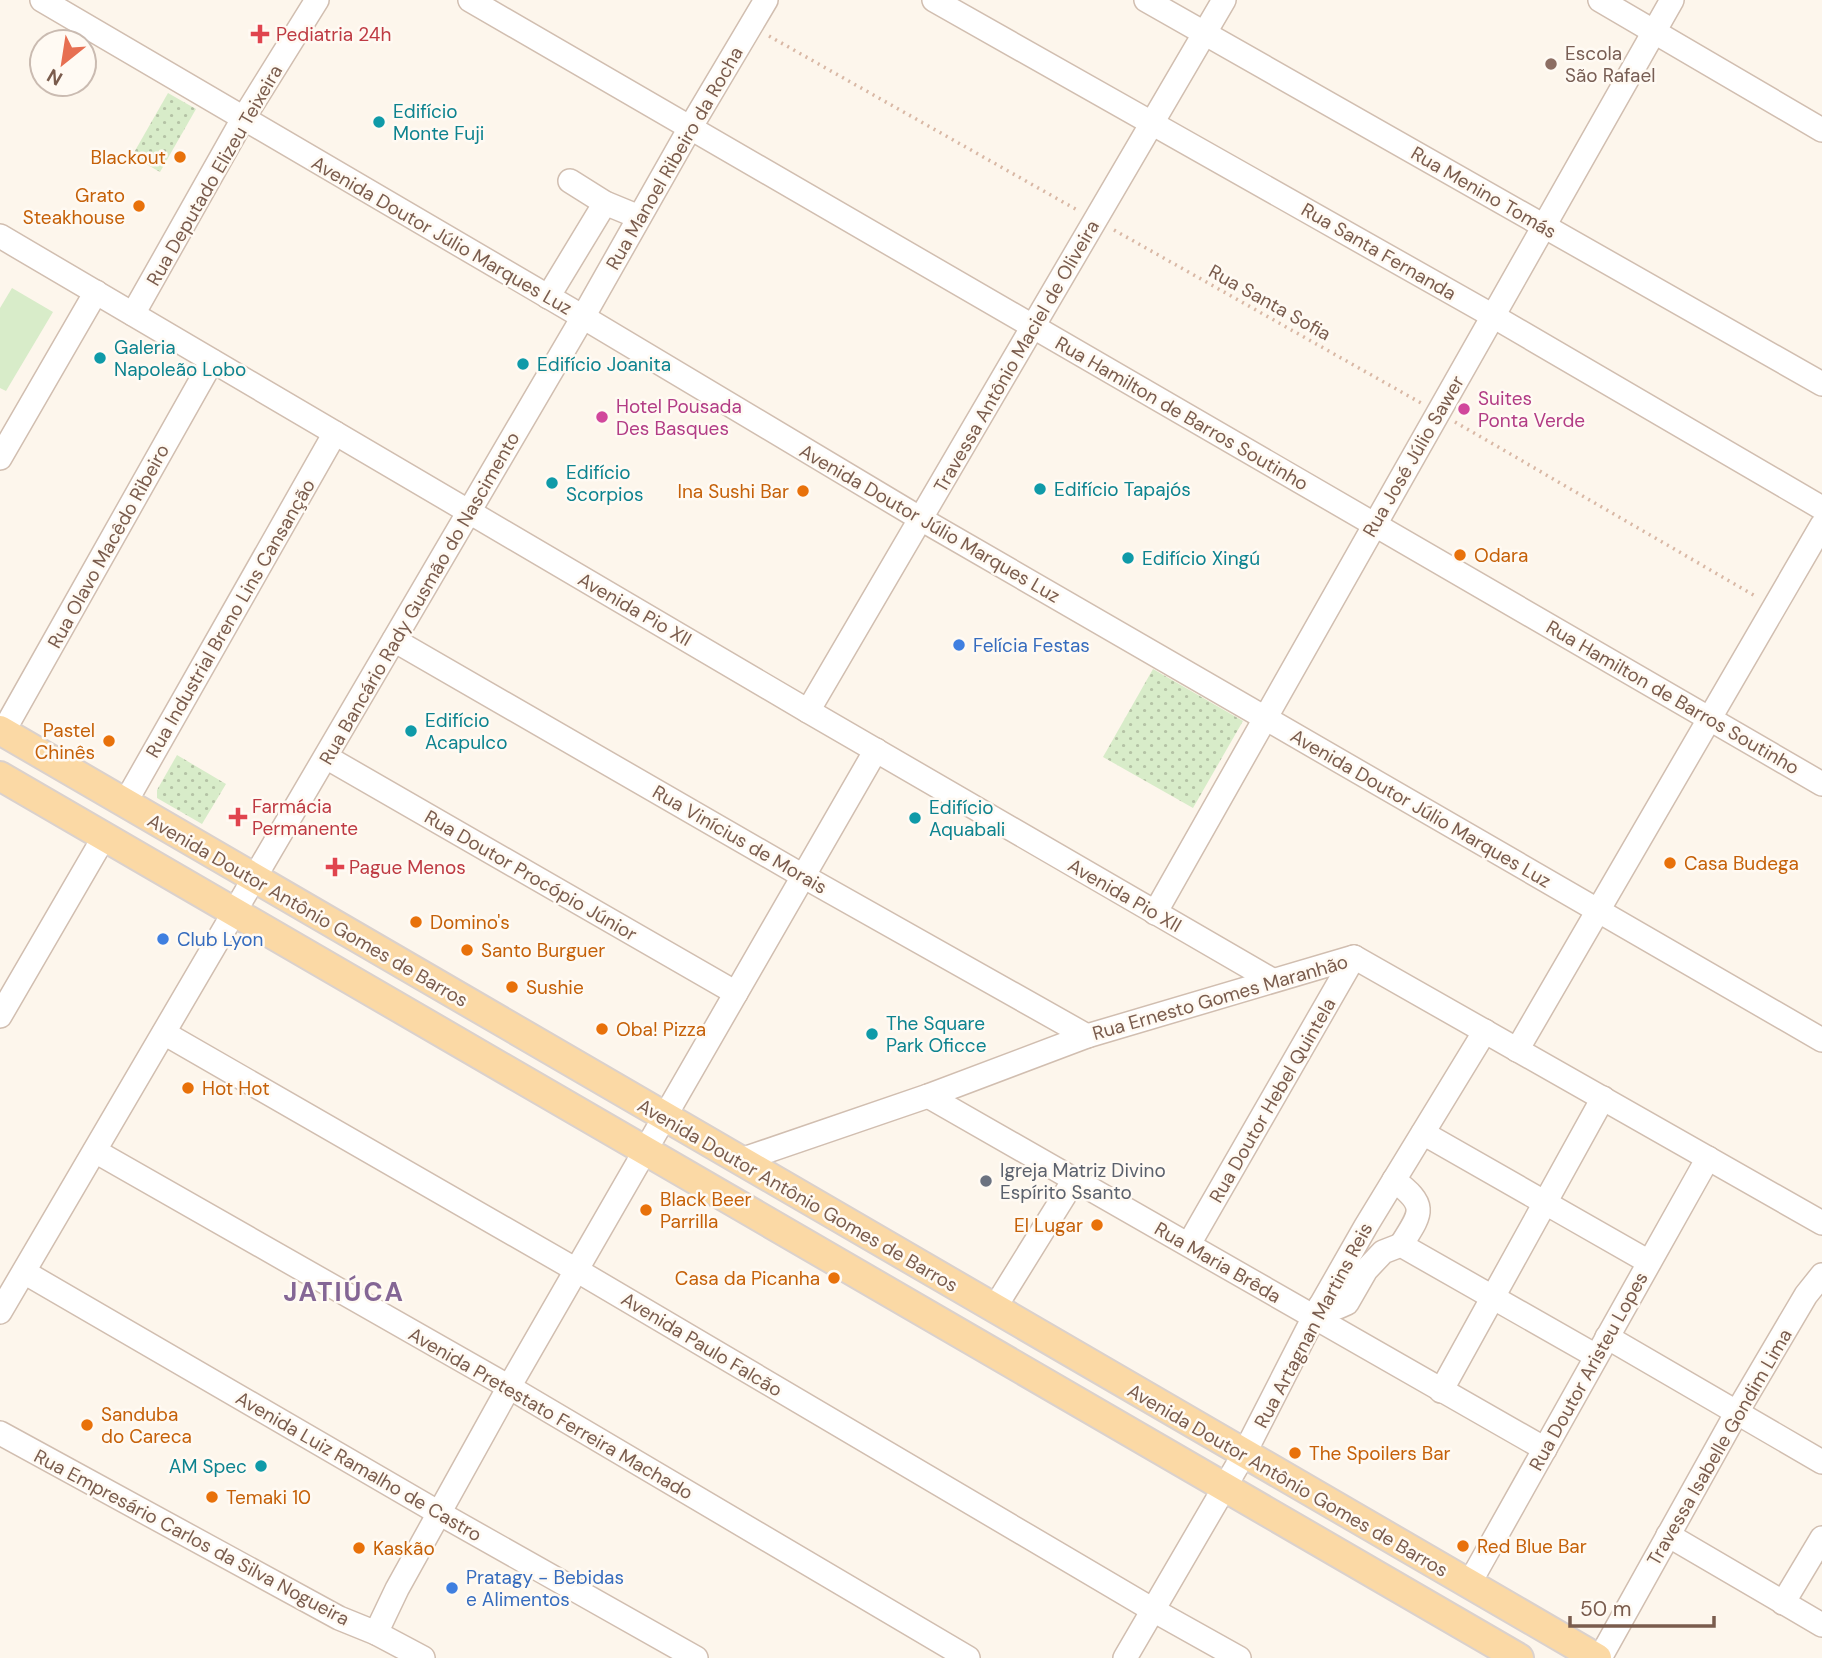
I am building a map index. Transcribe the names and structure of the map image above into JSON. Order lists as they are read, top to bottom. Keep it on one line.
{"streets":{"main road":["Avenida Doutor Antônio Gomes de Barros"],"street":["Rua Manoel Ribeiro da Rocha","Rua Deputado Elizeu Teixeira","Rua Menino Tomás","Avenida Doutor Júlio Marques Luz","Rua Santa Fernanda","Travessa Antônio Maciel de Oliveira","Rua Hamilton de Barros Soutinho","Rua José Júlio Sawer","Rua Olavo Macêdo Ribeiro","Rua Bancário Rady Gusmão do Nascimento","Avenida Pio XII","Rua Industrial Breno Lins Cansanção","Rua Vinícius de Morais","Rua Doutor Procópio Júnior","Rua Ernesto Gomes Maranhão","Rua Doutor Hebel Quintela","Rua Maria Brêda","Rua Artagnan Martins Reis","Avenida Paulo Falcão","Rua Doutor Aristeu Lopes","Avenida Pretestato Ferreira Machado","Travessa Isabelle Gondim Lima","Avenida Luiz Ramalho de Castro","Rua Empresário Carlos da Silva Nogueira"],"path":["Rua Santa Sofia"]},"crossings":[["Rua Manoel Ribeiro da Rocha","Avenida Doutor Júlio Marques Luz"],["Rua Manoel Ribeiro da Rocha","Rua Santa Sofia"],["Rua Manoel Ribeiro da Rocha","Rua Hamilton de Barros Soutinho"],["Rua Manoel Ribeiro da Rocha","Rua Bancário Rady Gusmão do Nascimento"],["Rua Deputado Elizeu Teixeira","Avenida Doutor Júlio Marques Luz"],["Rua Deputado Elizeu Teixeira","Avenida Pio XII"],["Rua Menino Tomás","Travessa Antônio Maciel de Oliveira"],["Rua Menino Tomás","Rua José Júlio Sawer"],["Avenida Doutor Júlio Marques Luz","Travessa Antônio Maciel de Oliveira"],["Avenida Doutor Júlio Marques Luz","Rua José Júlio Sawer"],["Avenida Doutor Júlio Marques Luz","Rua Bancário Rady Gusmão do Nascimento"],["Rua Santa Fernanda","Travessa Antônio Maciel de Oliveira"],["Rua Santa Fernanda","Rua José Júlio Sawer"],["Rua Santa Sofia","Travessa Antônio Maciel de Oliveira"],["Rua Santa Sofia","Rua José Júlio Sawer"],["Travessa Antônio Maciel de Oliveira","Rua Hamilton de Barros Soutinho"],["Travessa Antônio Maciel de Oliveira","Avenida Pio XII"],["Rua Hamilton de Barros Soutinho","Rua José Júlio Sawer"],["Rua José Júlio Sawer","Avenida Pio XII"],["Rua Olavo Macêdo Ribeiro","Avenida Pio XII"],["Rua Olavo Macêdo Ribeiro","Avenida Doutor Antônio Gomes de Barros"],["Rua Bancário Rady Gusmão do Nascimento","Avenida Pio XII"],["Rua Bancário Rady Gusmão do Nascimento","Rua Vinícius de Morais"],["Rua Bancário Rady Gusmão do Nascimento","Rua Doutor Procópio Júnior"],["Rua Bancário Rady Gusmão do Nascimento","Avenida Doutor Antônio Gomes de Barros"],["Rua Bancário Rady Gusmão do Nascimento","Avenida Paulo Falcão"],["Rua Bancário Rady Gusmão do Nascimento","Avenida Pretestato Ferreira Machado"],["Rua Bancário Rady Gusmão do Nascimento","Avenida Luiz Ramalho de Castro"],["Avenida Pio XII","Rua Industrial Breno Lins Cansanção"],["Avenida Pio XII","Rua Ernesto Gomes Maranhão"],["Rua Industrial Breno Lins Cansanção","Avenida Doutor Antônio Gomes de Barros"],["Rua Vinícius de Morais","Rua Ernesto Gomes Maranhão"],["Avenida Doutor Antônio Gomes de Barros","Rua Ernesto Gomes Maranhão"],["Avenida Doutor Antônio Gomes de Barros","Rua Artagnan Martins Reis"],["Avenida Doutor Antônio Gomes de Barros","Rua Doutor Aristeu Lopes"],["Avenida Doutor Antônio Gomes de Barros","Travessa Isabelle Gondim Lima"],["Rua Ernesto Gomes Maranhão","Rua Doutor Hebel Quintela"],["Rua Ernesto Gomes Maranhão","Rua Maria Brêda"],["Rua Ernesto Gomes Maranhão","Rua Artagnan Martins Reis"],["Rua Ernesto Gomes Maranhão","Rua Doutor Aristeu Lopes"],["Rua Doutor Hebel Quintela","Rua Maria Brêda"],["Rua Maria Brêda","Rua Artagnan Martins Reis"],["Rua Maria Brêda","Rua Doutor Aristeu Lopes"],["Rua Artagnan Martins Reis","Avenida Paulo Falcão"]],"districts":["JATIÚCA"],"places":{"health":["Pediatria 24h","Farmácia Permanente","Pague Menos"],"other":["Escola São Rafael","Edifício Monte Fuji","Blackout","Grato Steakhouse","Galeria Napoleão Lobo","Edifício Joanita","Suites Ponta Verde","Hotel Pousada Des Basques","Edifício Scorpios","Edifício Tapajós","Ina Sushi Bar","Odara","Edifício Xingú","Felícia Festas","Edifício Acapulco","Pastel Chinês","Edifício Aquabali","Casa Budega","Domino's","Club Lyon","Santo Burguer","Sushie","Oba! Pizza","The Square Park Oficce","Hot Hot","Igreja Matriz Divino Espírito Ssanto","Black Beer Parrilla","El Lugar","Casa da Picanha","Sanduba do Careca","The Spoilers Bar","AM Spec","Temaki 10","Red Blue Bar","Kaskão","Pratagy - Bebidas e Alimentos"]},"scale_bar":"50 m","north":"bottom left"}
